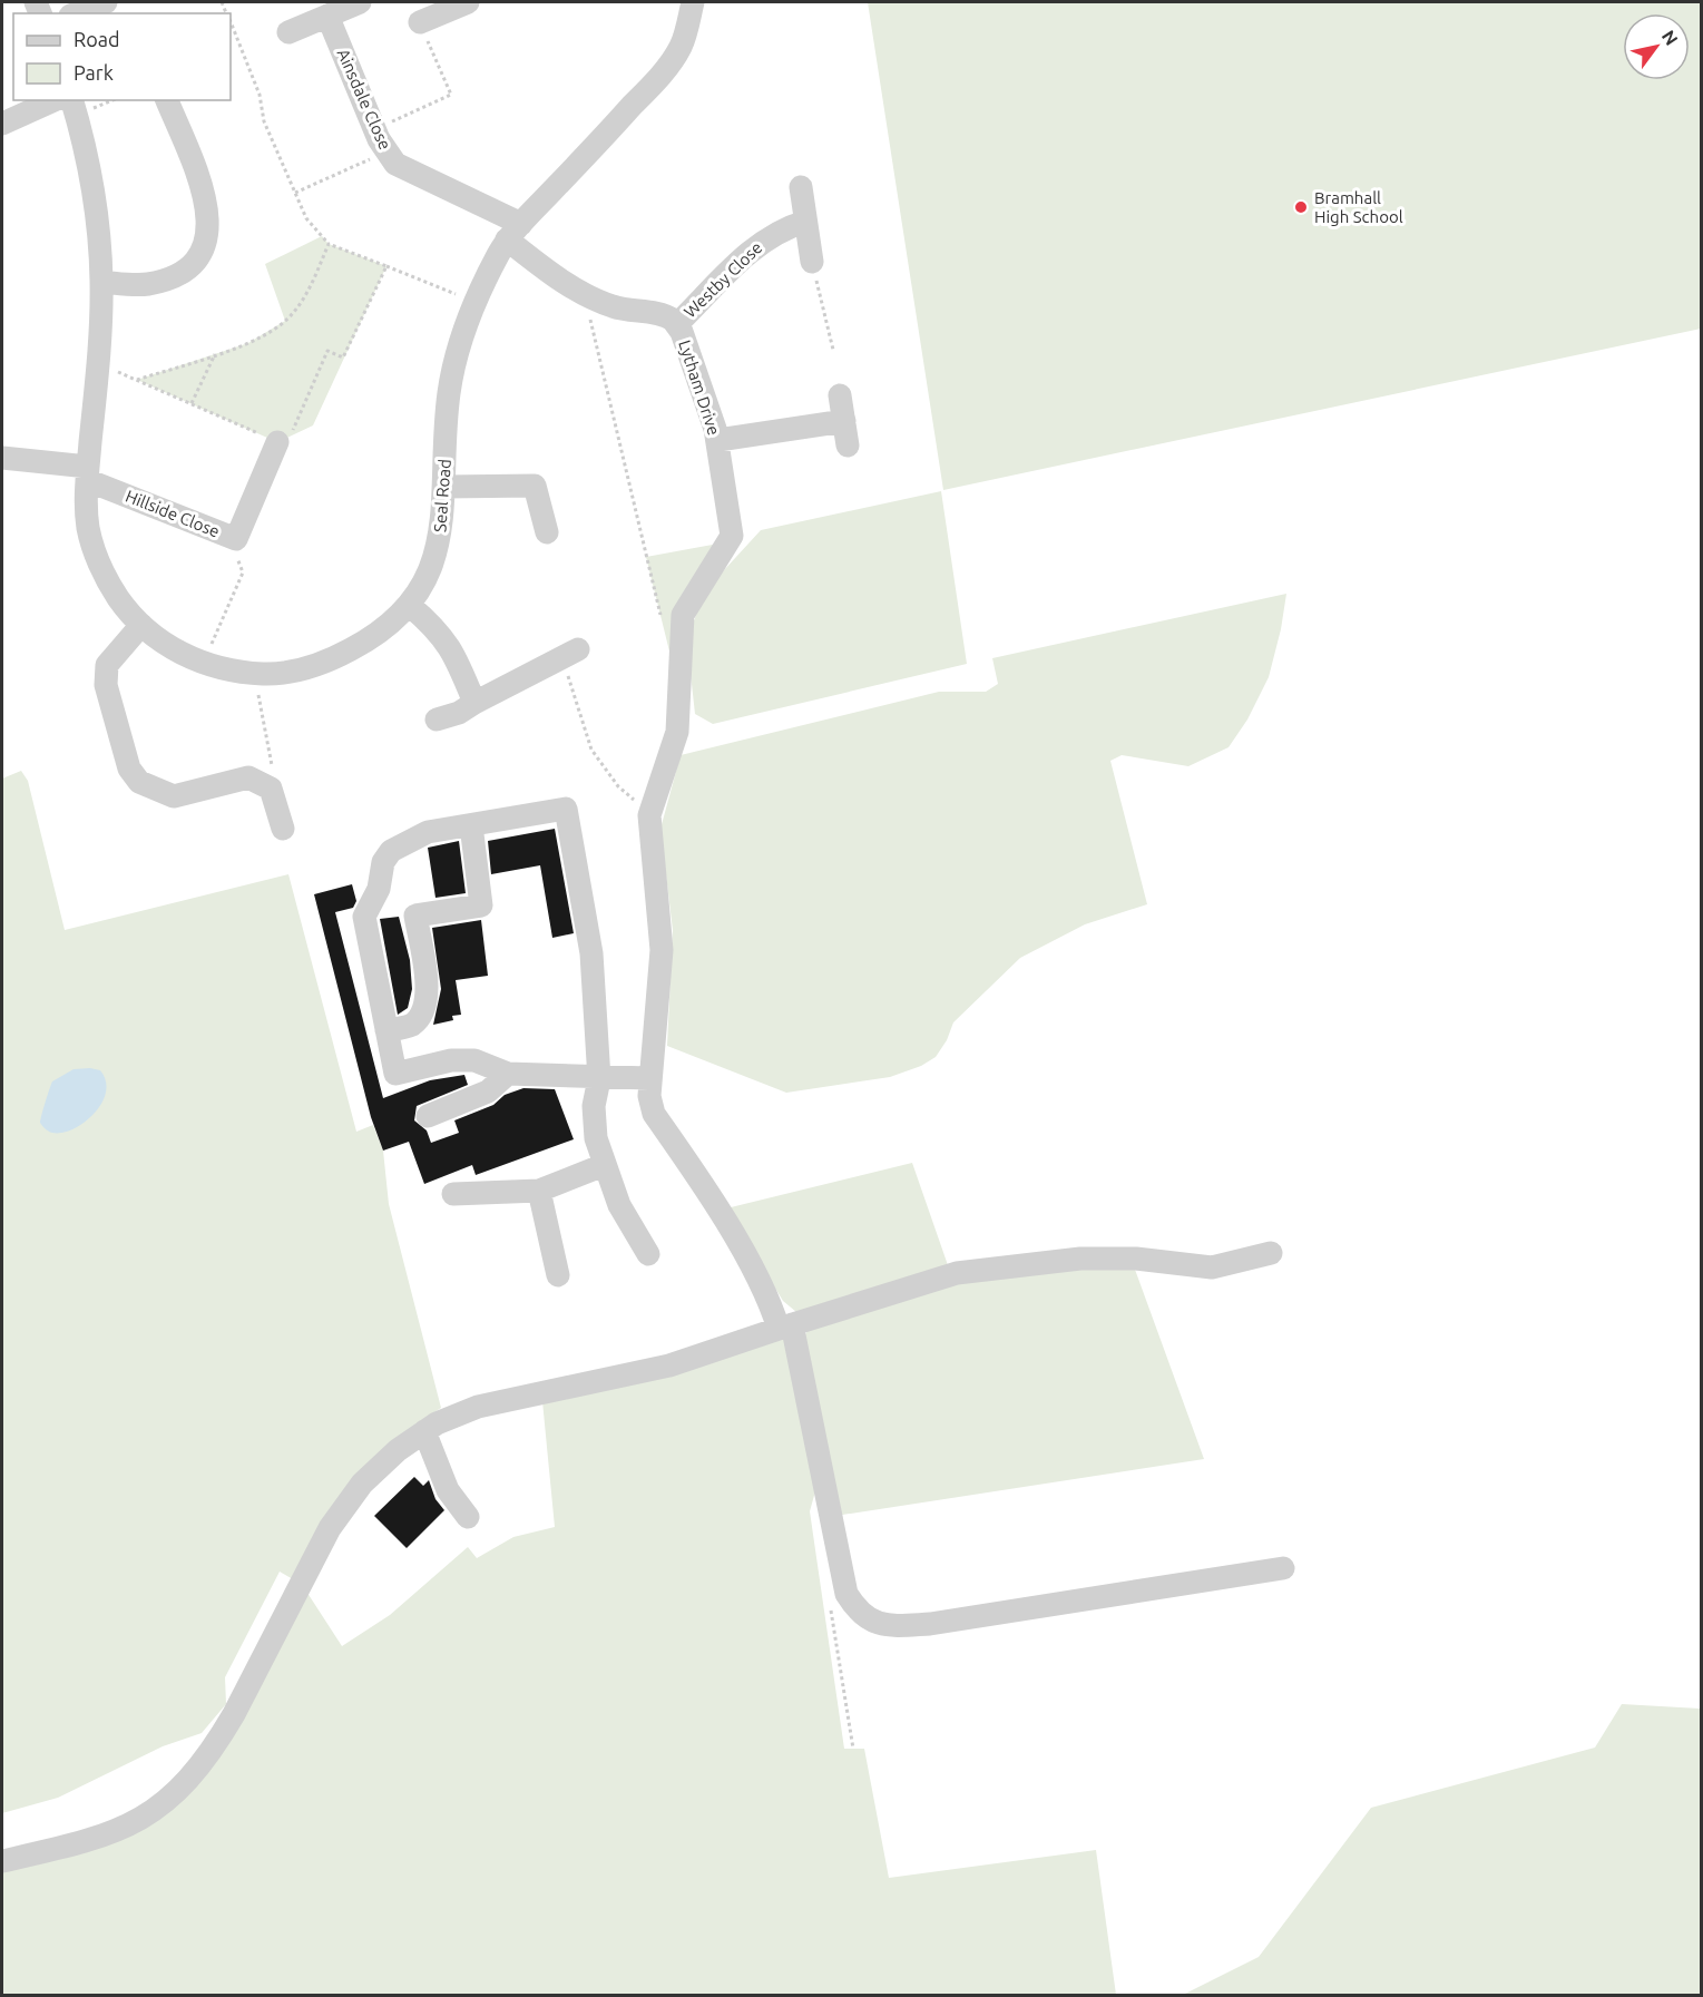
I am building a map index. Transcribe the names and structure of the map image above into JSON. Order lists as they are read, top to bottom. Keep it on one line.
{"streets":{"street":["Ainsdale Close","Westby Close","Lytham Drive","Seal Road","Hillside Close"]},"crossings":[["Ainsdale Close","Lytham Drive"],["Ainsdale Close","Seal Road"],["Westby Close","Lytham Drive"],["Lytham Drive","Seal Road"],["Seal Road","Hillside Close"]],"places":["Bramhall High School"],"legend":["Road","Park"],"north":"top right"}
